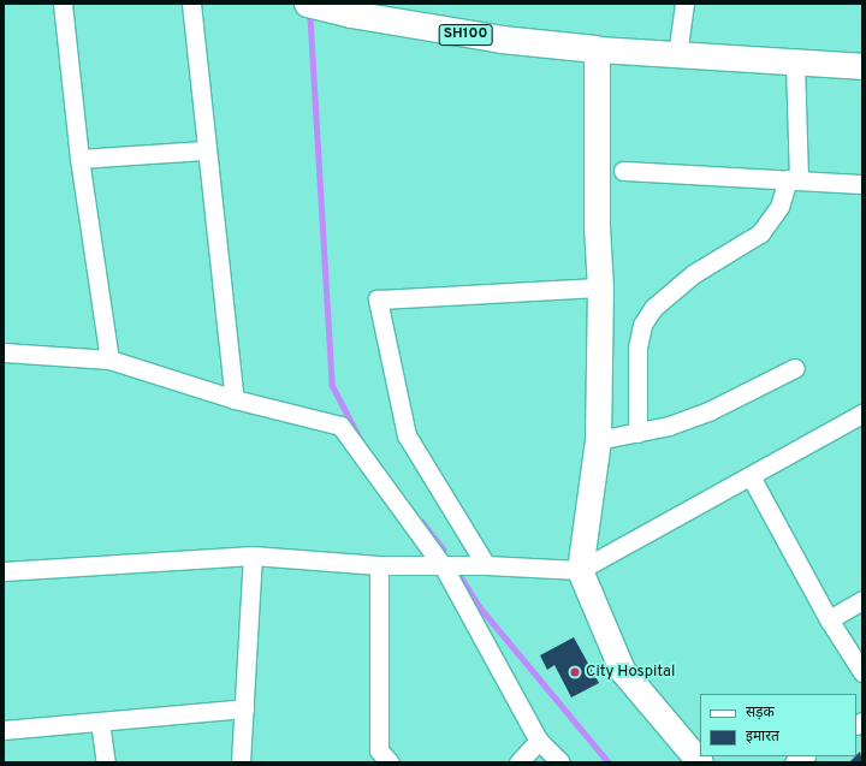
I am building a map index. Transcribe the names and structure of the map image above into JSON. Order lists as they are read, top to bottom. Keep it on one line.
{"streets":{"main road":["SH100"]},"places":["City Hospital"],"legend":["सड़क","इमारत"]}
